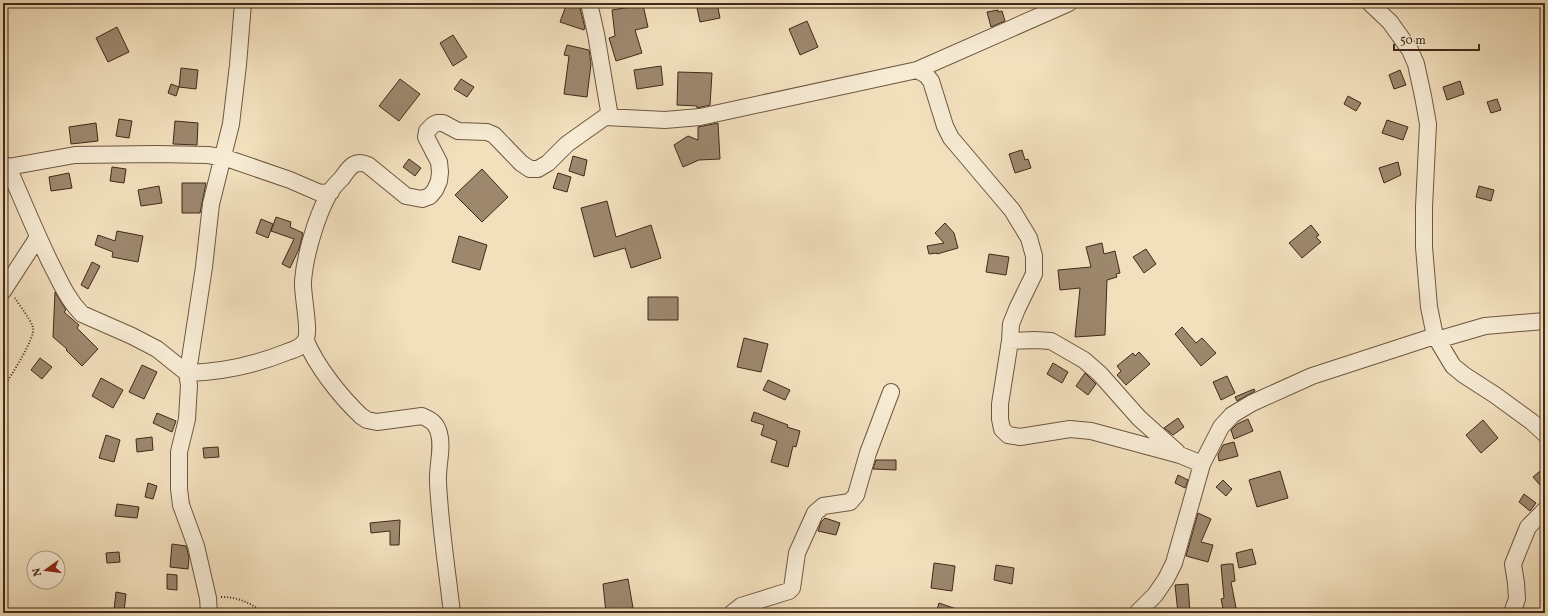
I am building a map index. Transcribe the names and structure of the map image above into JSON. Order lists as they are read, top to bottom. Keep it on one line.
{"scale_bar":"50 m","north":"left"}
